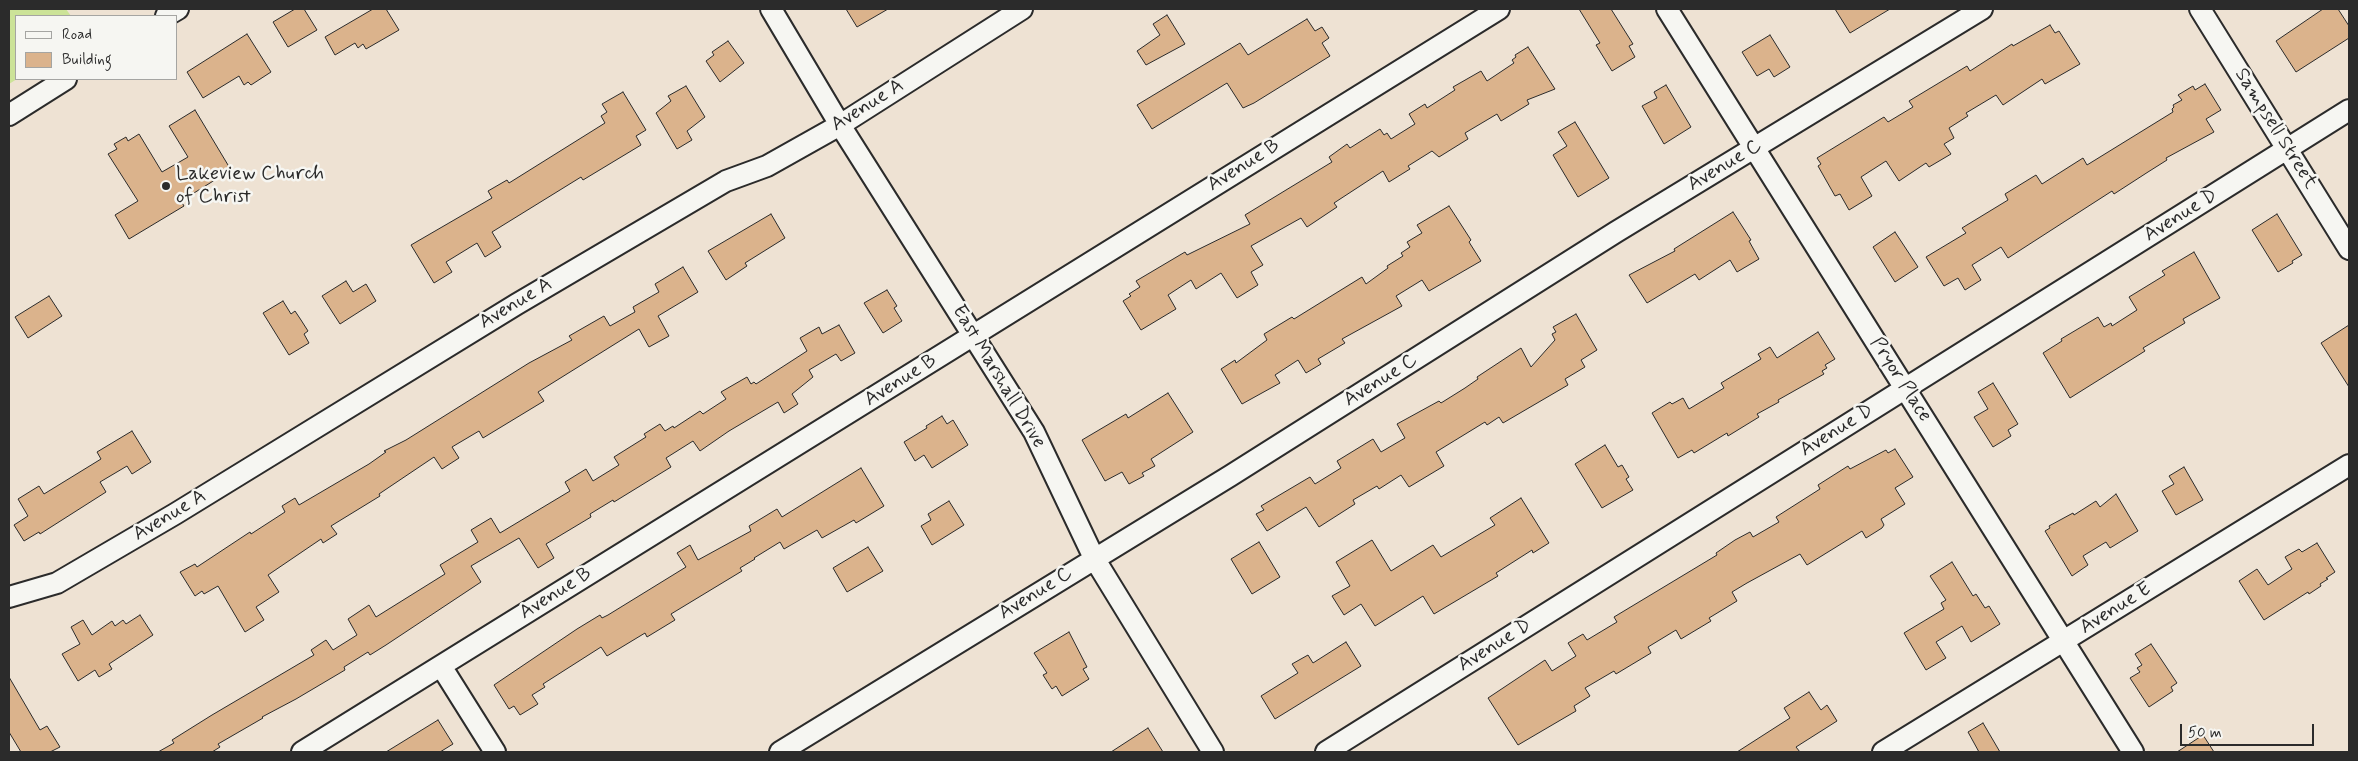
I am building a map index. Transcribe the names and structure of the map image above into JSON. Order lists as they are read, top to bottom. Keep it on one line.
{"streets":{"street":["Avenue A","Sampsell Street","Avenue B","Avenue C","Avenue D","East Marshall Drive","Pryor Place","Avenue E"]},"crossings":[["Avenue A","East Marshall Drive"],["Sampsell Street","Avenue D"],["Avenue B","East Marshall Drive"],["Avenue C","East Marshall Drive"],["Avenue C","Pryor Place"],["Avenue D","Pryor Place"],["Pryor Place","Avenue E"]],"places":["Lakeview Church of Christ"],"legend":["Road","Building"],"scale_bar":"50 m"}
